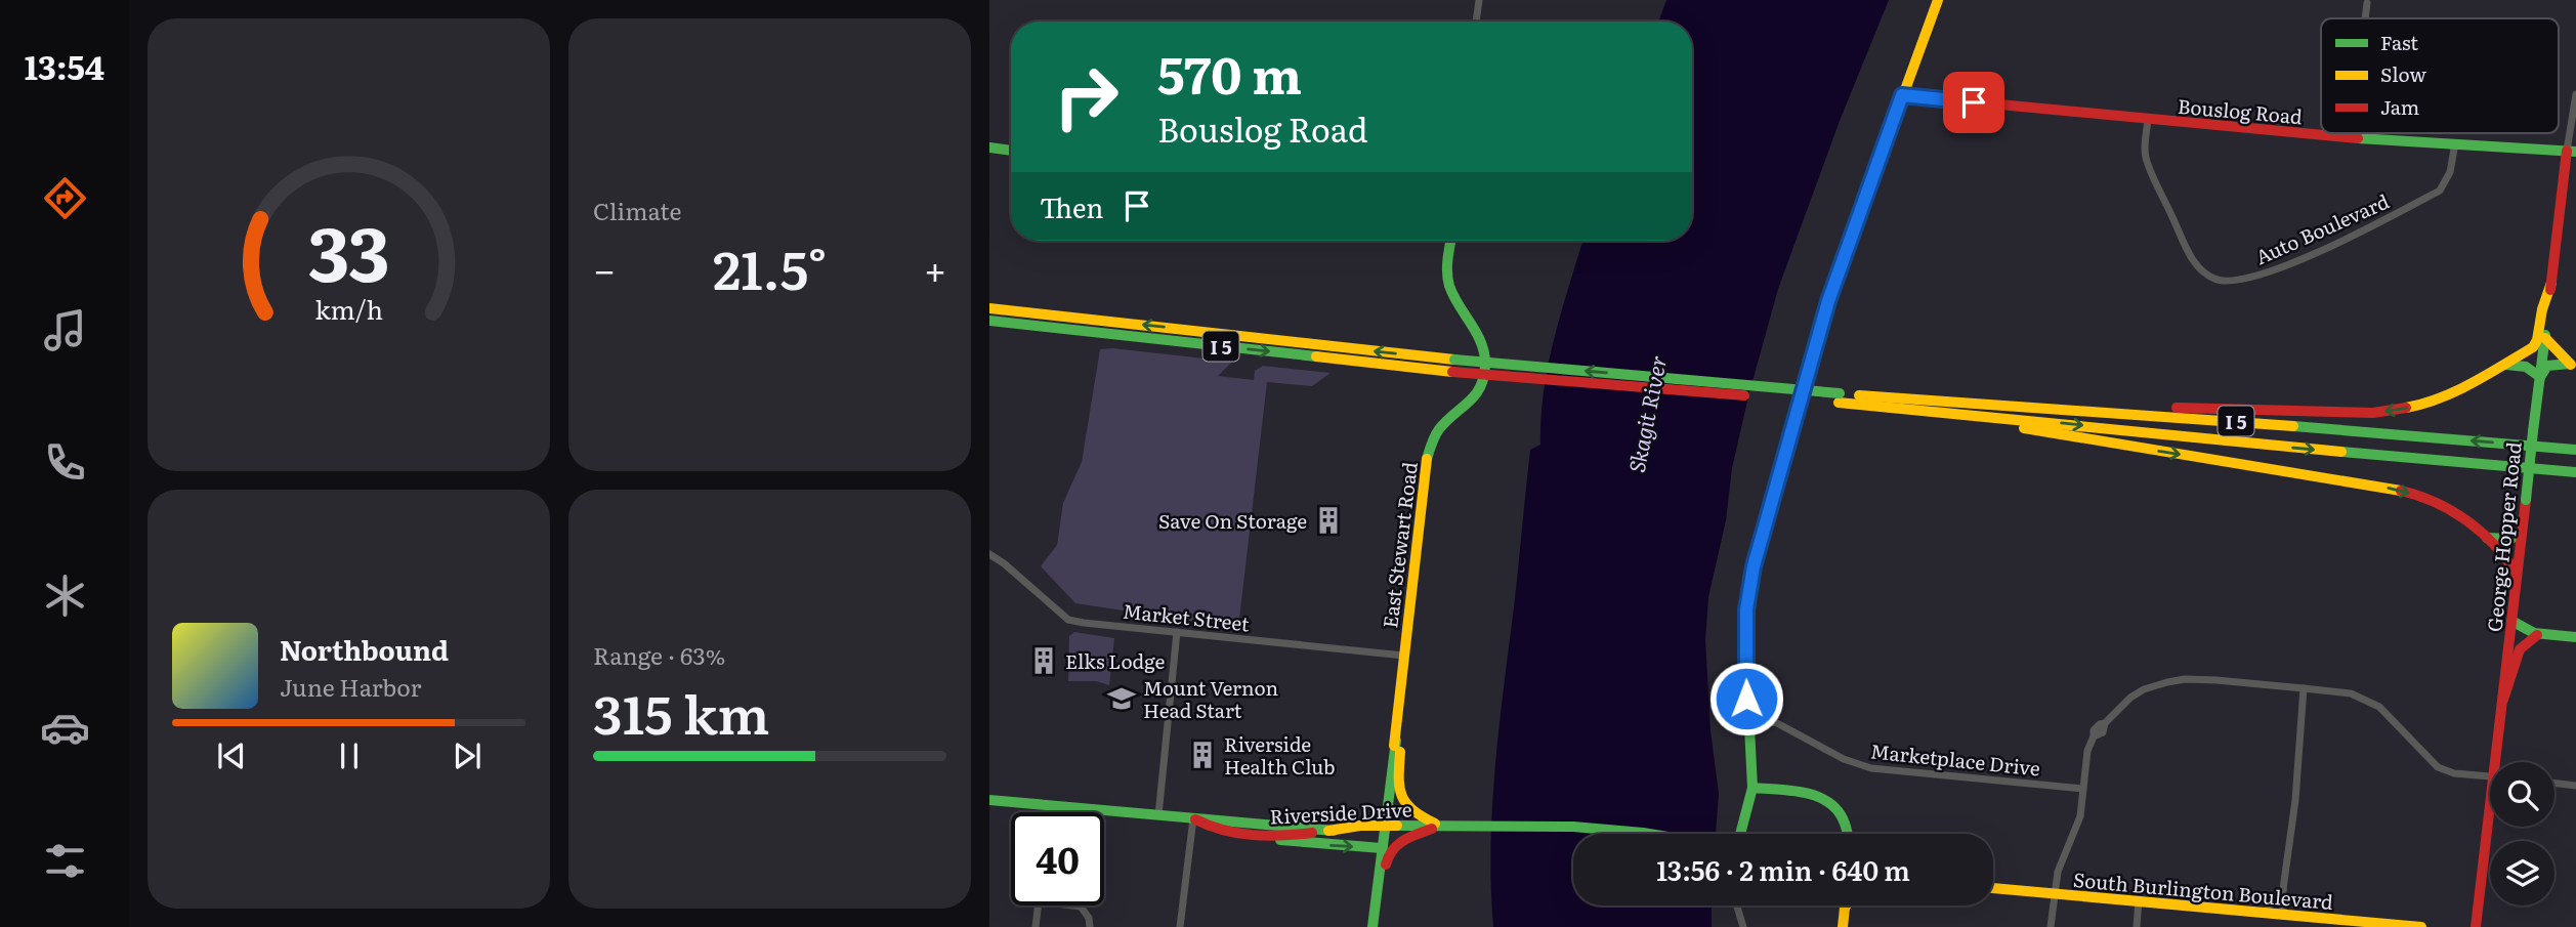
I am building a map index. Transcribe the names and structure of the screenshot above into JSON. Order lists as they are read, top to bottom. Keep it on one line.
{"streets":{"main road":["Bouslog Road","I 5","George Hopper Road","East Stewart Road","Riverside Drive","South Burlington Boulevard"],"street":["Auto Boulevard","Market Street","Marketplace Drive"]},"crossings":[["Bouslog Road","Auto Boulevard"],["Bouslog Road","George Hopper Road"],["East Stewart Road","Market Street"]],"water":["Skagit River"],"places":{"building":["Save On Storage","Elks Lodge","Riverside Health Club"],"school or university":["Mount Vernon Head Start"]},"legend":["Fast","Slow","Jam"],"page":{"tabs":"13:54","tile":["Climate",["Range · 63%","315 km"]],"turn":["570 m","Bouslog Road"],"then":"Then","heat":["−","21.5°","+"],"song":["Northbound","June Harbor"],"limit":"40","trip":"13:56 · 2 min · 640 m","gauge":["33","km/h"]}}
